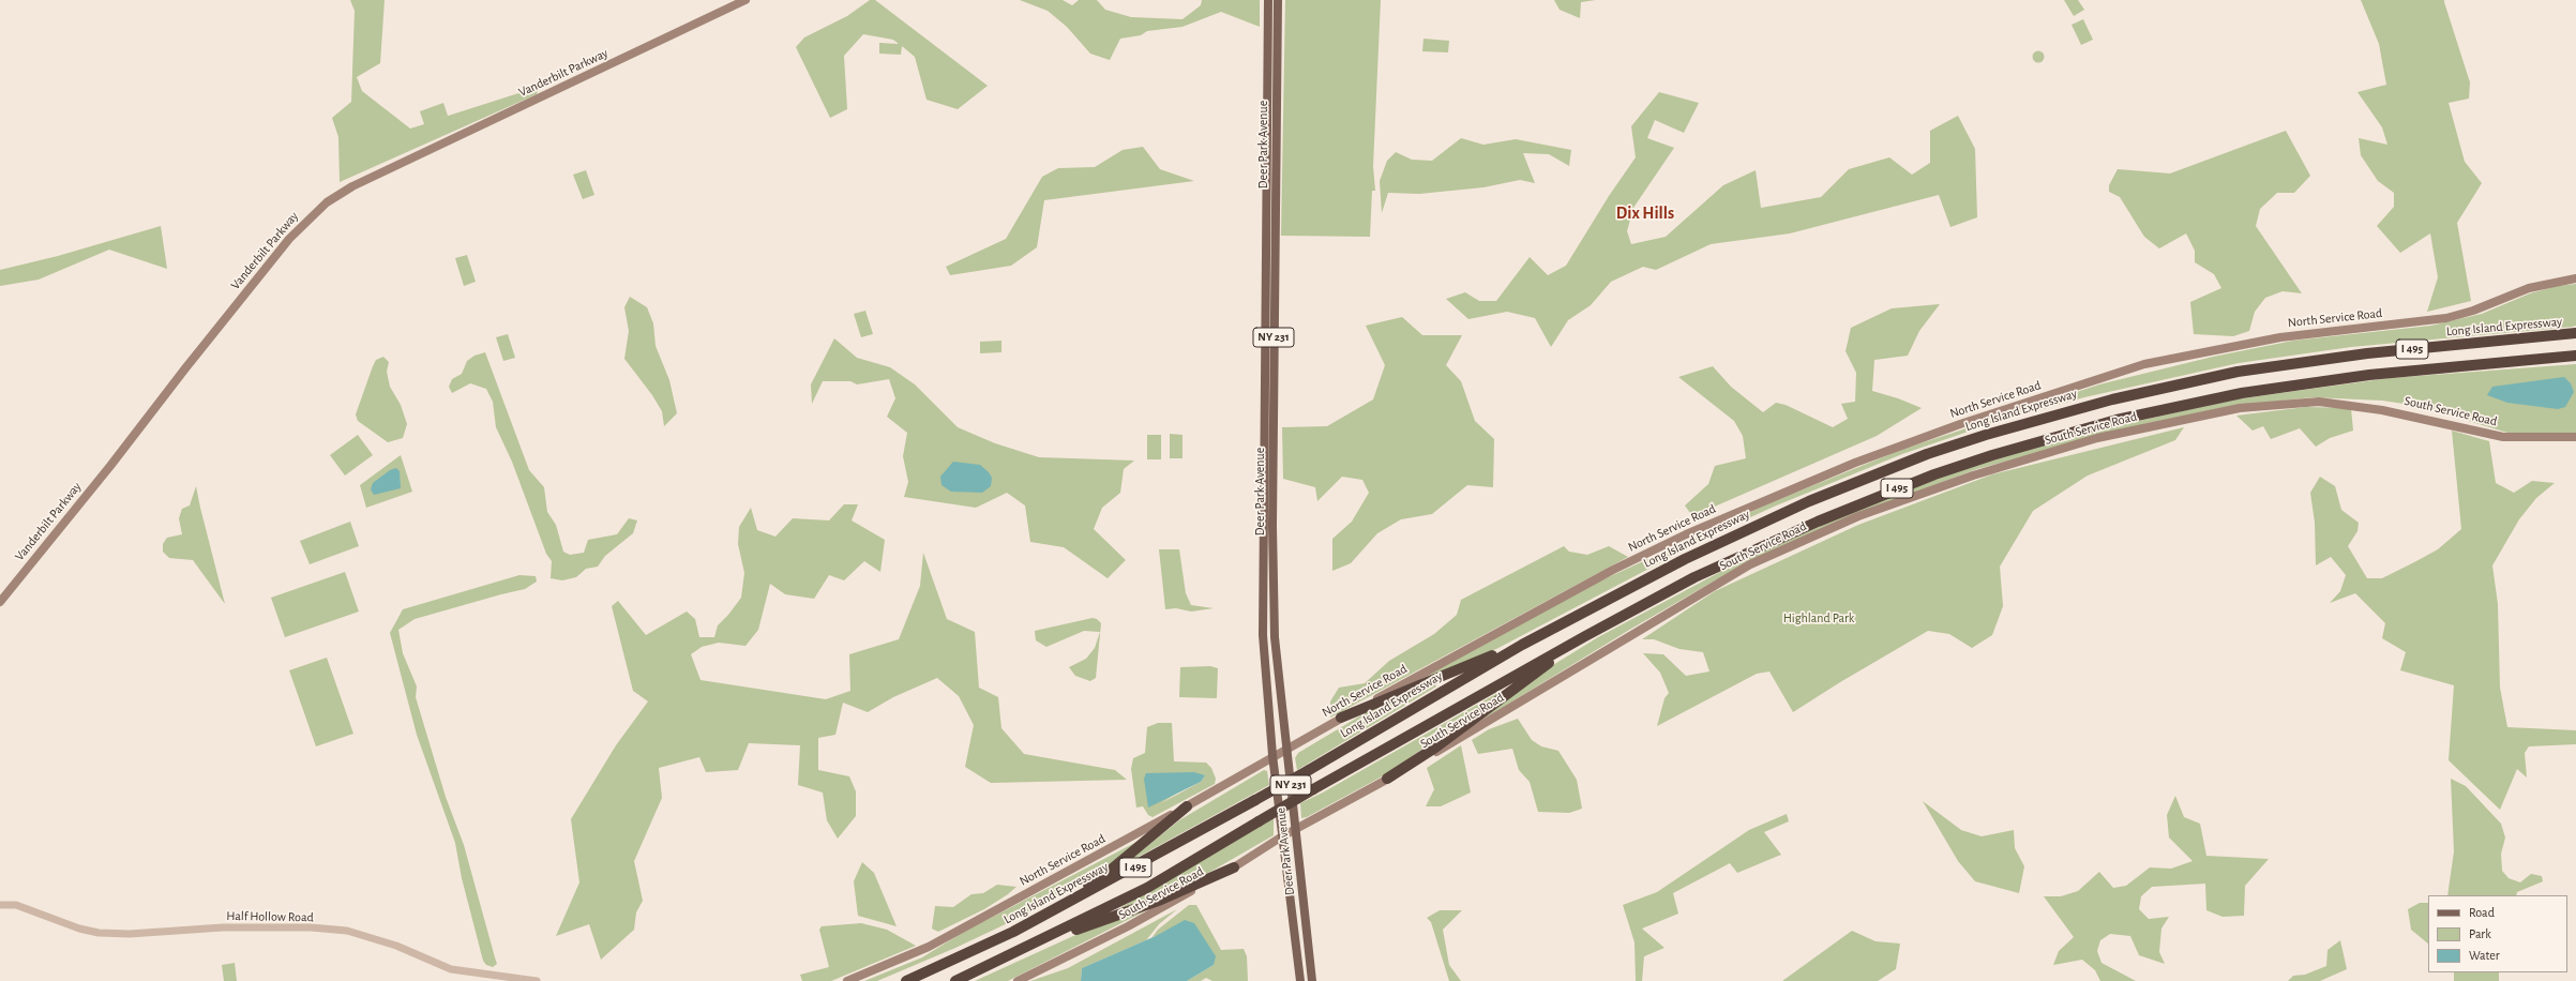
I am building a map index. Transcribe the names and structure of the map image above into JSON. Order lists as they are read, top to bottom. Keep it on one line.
{"streets":{"highway":["Long Island Expressway","I 495"],"main road":["Vanderbilt Parkway","Deer Park Avenue","North Service Road","NY 231","South Service Road"],"street":["Half Hollow Road"]},"crossings":[["Deer Park Avenue","North Service Road"],["Deer Park Avenue","South Service Road"]],"districts":["Dix Hills"],"parks":["Highland Park"],"legend":["Road","Park","Water"]}
